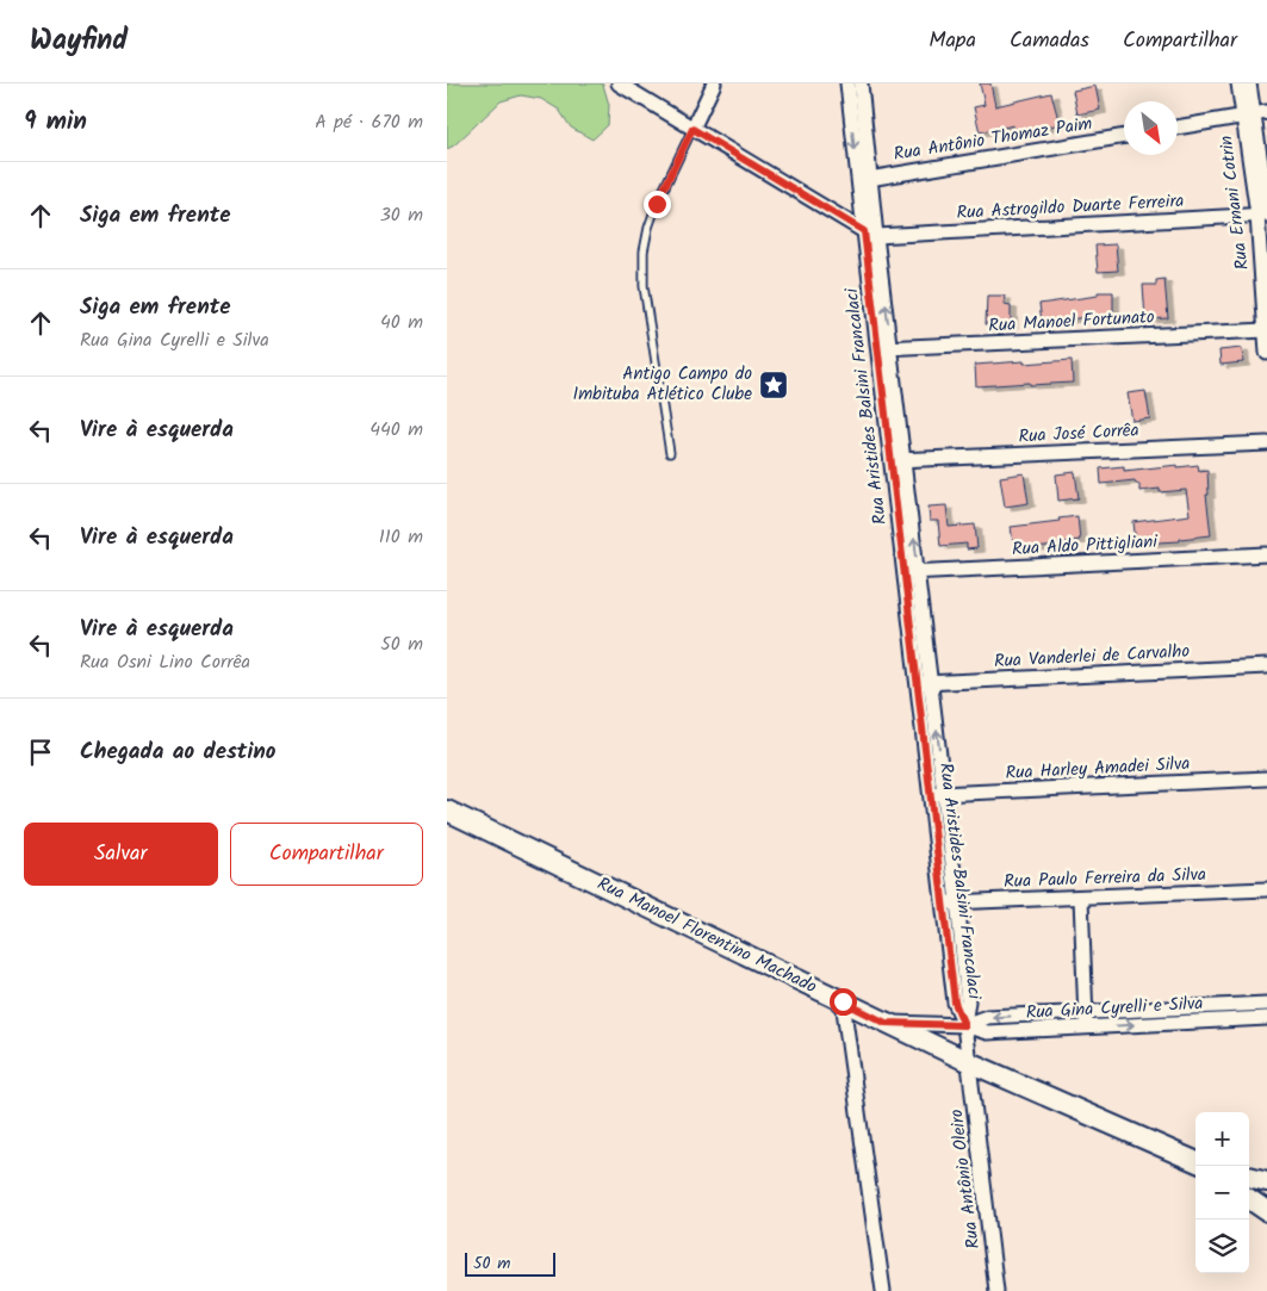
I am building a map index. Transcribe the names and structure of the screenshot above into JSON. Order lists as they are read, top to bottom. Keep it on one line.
{"streets":{"main road":["Rua Manoel Florentino Machado"],"street":["Rua Antônio Thomaz Paim","Rua Ernani Cotrin","Rua Astrogildo Duarte Ferreira","Rua Manoel Fortunato","Rua Aristides Balsini Francalaci","Rua José Corrêa","Rua Aldo Pittigliani","Rua Vanderlei de Carvalho","Rua Harley Amadei Silva","Rua Paulo Ferreira da Silva","Rua Gina Cyrelli e Silva","Rua Antônio Oleiro"]},"crossings":[["Rua Antônio Thomaz Paim","Rua Aristides Balsini Francalaci"],["Rua Ernani Cotrin","Rua Astrogildo Duarte Ferreira"],["Rua Ernani Cotrin","Rua Manoel Fortunato"],["Rua Astrogildo Duarte Ferreira","Rua Aristides Balsini Francalaci"],["Rua Manoel Fortunato","Rua Aristides Balsini Francalaci"],["Rua Aristides Balsini Francalaci","Rua José Corrêa"],["Rua Aristides Balsini Francalaci","Rua Aldo Pittigliani"],["Rua Aristides Balsini Francalaci","Rua Vanderlei de Carvalho"],["Rua Aristides Balsini Francalaci","Rua Harley Amadei Silva"],["Rua Aristides Balsini Francalaci","Rua Paulo Ferreira da Silva"],["Rua Aristides Balsini Francalaci","Rua Manoel Florentino Machado"],["Rua Aristides Balsini Francalaci","Rua Gina Cyrelli e Silva"],["Rua Aristides Balsini Francalaci","Rua Antônio Oleiro"],["Rua Manoel Florentino Machado","Rua Gina Cyrelli e Silva"],["Rua Manoel Florentino Machado","Rua Antônio Oleiro"]],"places":{"place":["Antigo Campo do Imbituba Atlético Clube"]},"scale_bar":"50 m","north":"bottom right","page":{"header":"Wayfind","nav":["Mapa","Camadas","Compartilhar"],"heading":["9 min","A pé · 670 m"],"list":[["Siga em frente","30 m"],["Siga em frente","Rua Gina Cyrelli e Silva","40 m"],["Vire à esquerda","440 m"],["Vire à esquerda","110 m"],["Vire à esquerda","Rua Osni Lino Corrêa","50 m"],"Chegada ao destino"],"buttons":["Salvar","Compartilhar"],"map_buttons":["+","−"],"scale":"50 m"}}
